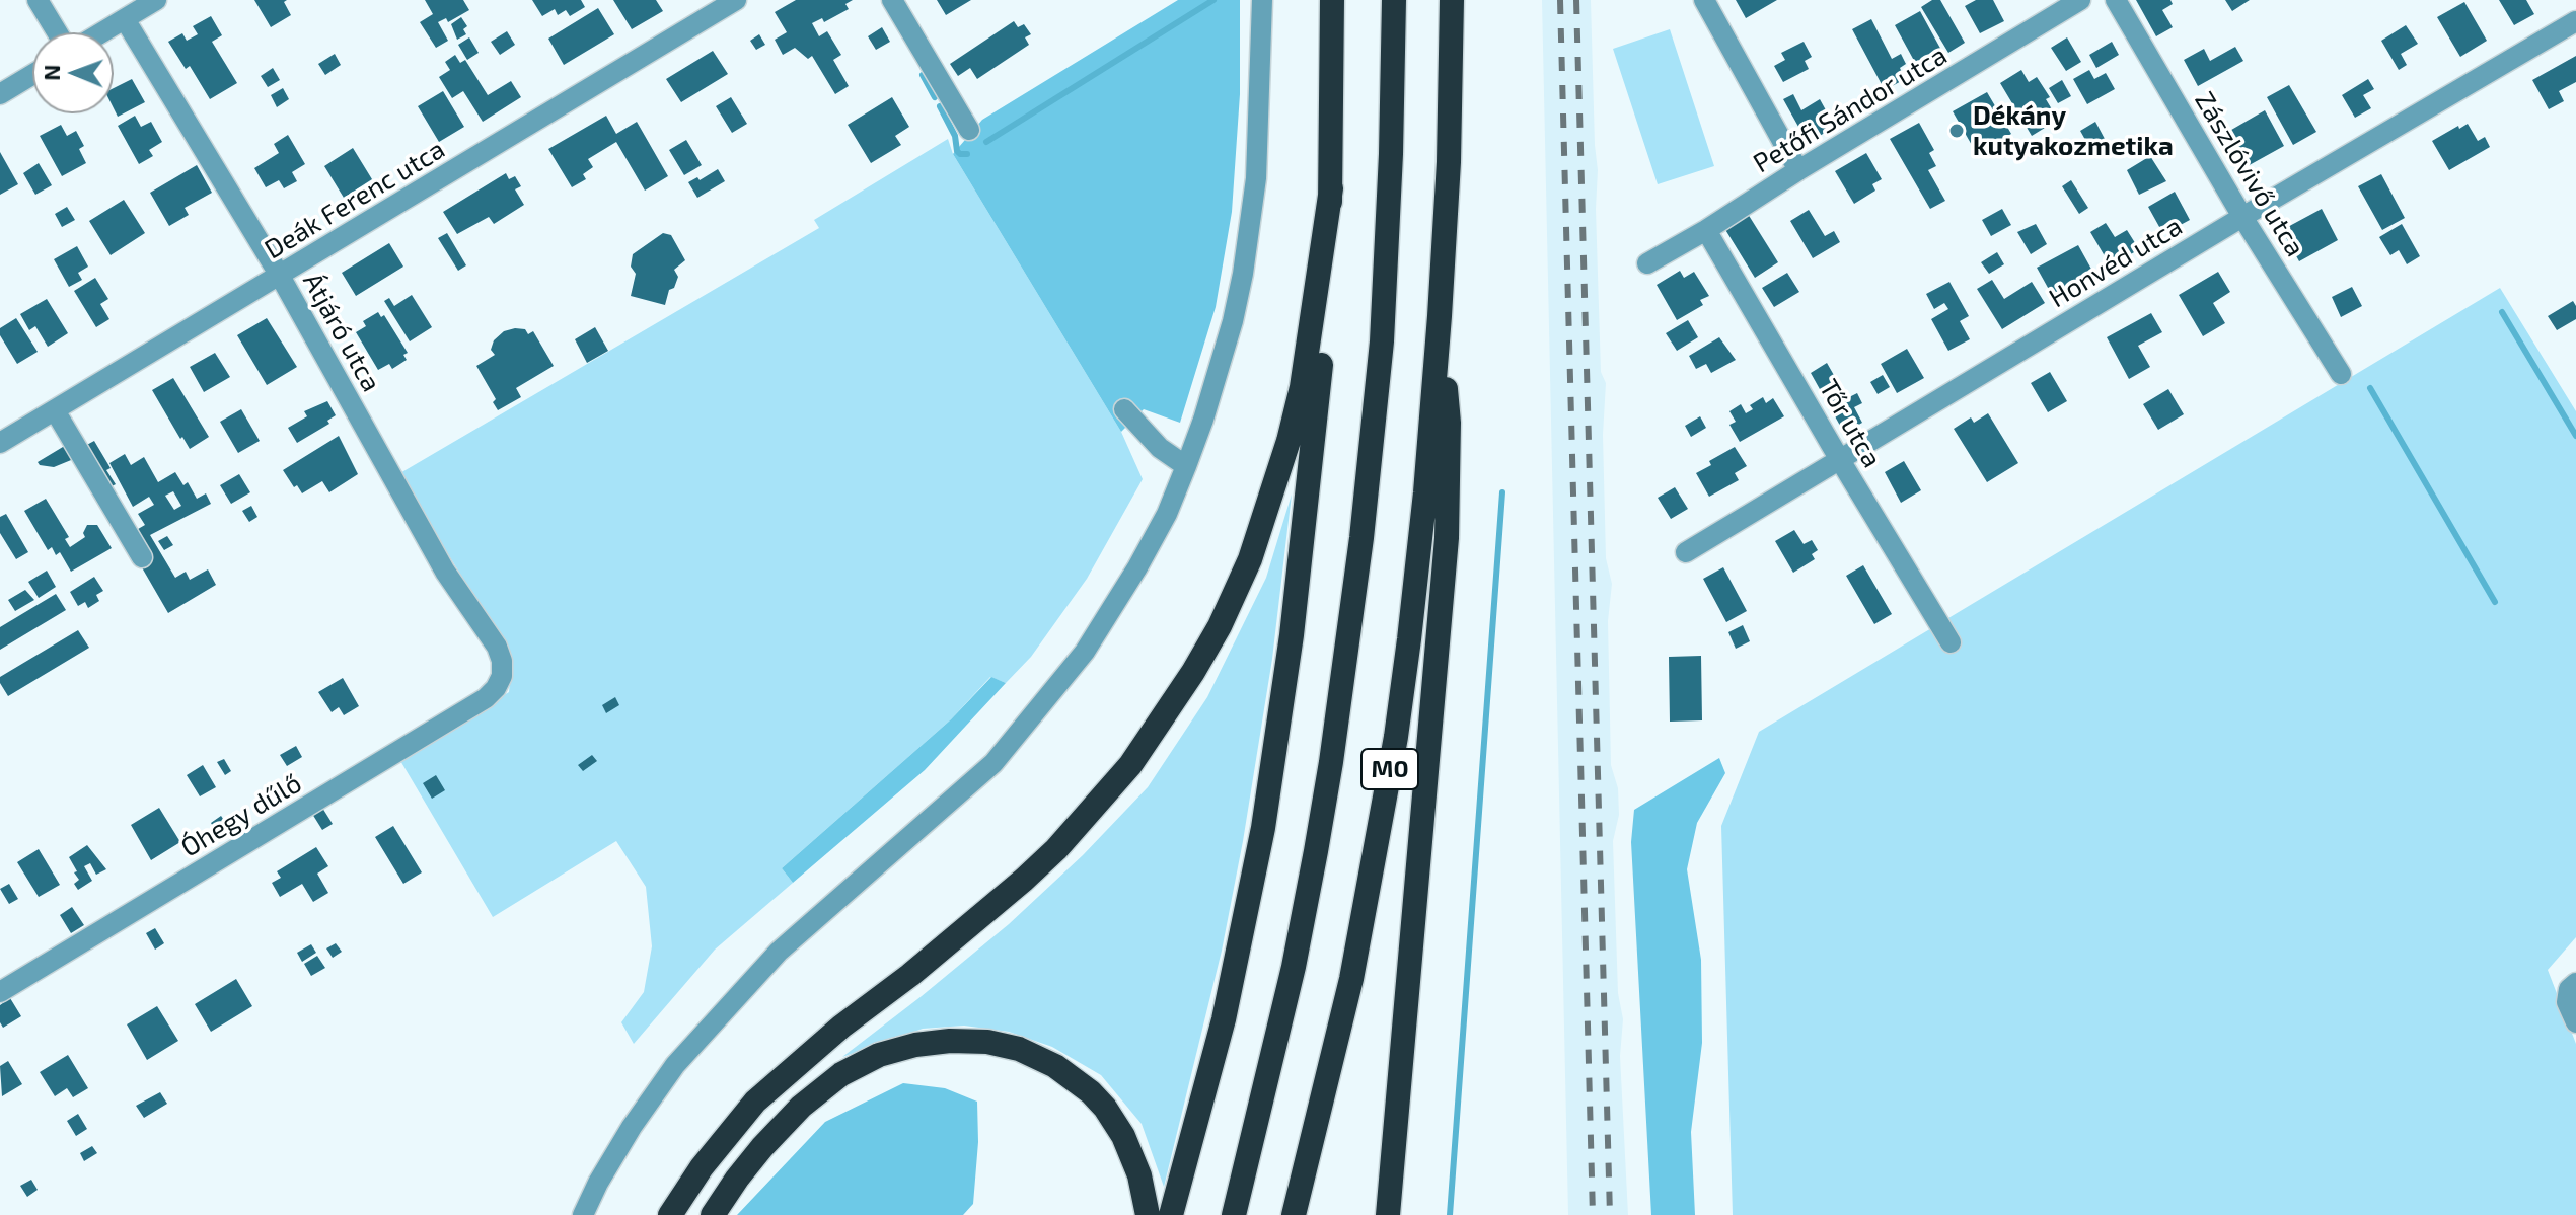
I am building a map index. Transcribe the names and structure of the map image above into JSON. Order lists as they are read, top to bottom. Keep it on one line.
{"streets":{"highway":["M0"],"street":["Petőfi Sándor utca","Zászlóvivő utca","Deák Ferenc utca","Honvéd utca","Átjáró utca","Tőr utca","Óhegy dűlő"]},"crossings":[["Petőfi Sándor utca","Tőr utca"],["Zászlóvivő utca","Honvéd utca"],["Deák Ferenc utca","Átjáró utca"],["Honvéd utca","Tőr utca"],["Átjáró utca","Óhegy dűlő"]],"places":["Dékány kutyakozmetika"],"north":"left"}
